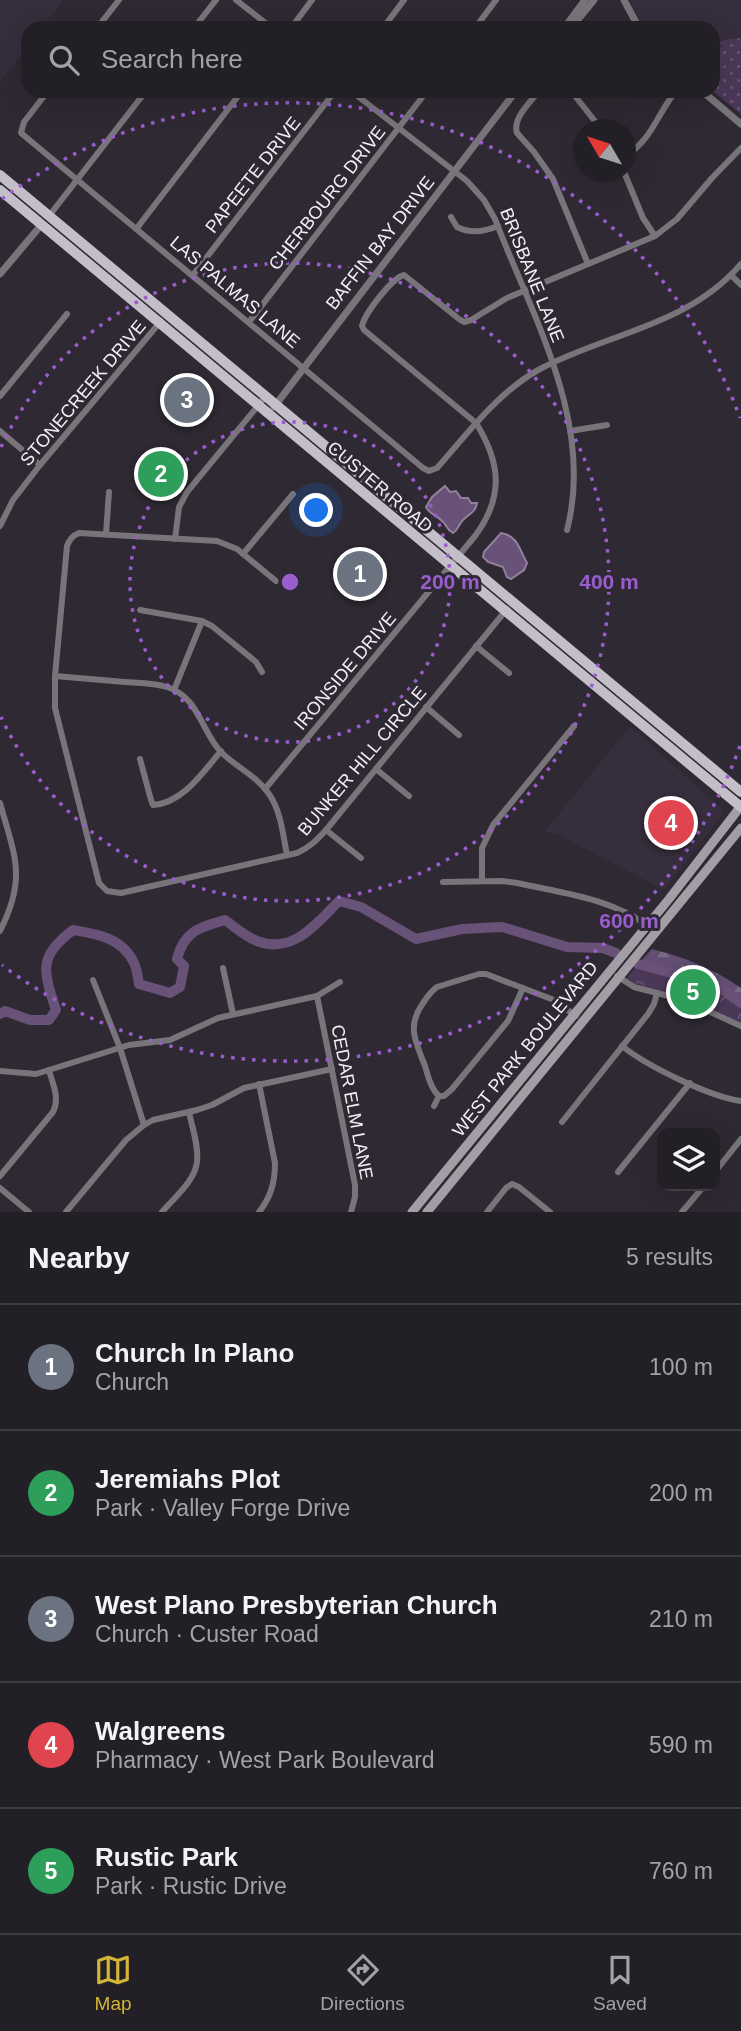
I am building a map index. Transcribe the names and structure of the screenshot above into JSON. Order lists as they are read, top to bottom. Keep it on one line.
{"streets":{"main road":["CUSTER ROAD","WEST PARK BOULEVARD"],"street":["PAPEETE DRIVE","CHERBOURG DRIVE","BAFFIN BAY DRIVE","BRISBANE LANE","LAS PALMAS LANE","STONECREEK DRIVE","IRONSIDE DRIVE","BUNKER HILL CIRCLE","CEDAR ELM LANE"]},"crossings":[["PAPEETE DRIVE","LAS PALMAS LANE"],["CHERBOURG DRIVE","BRISBANE LANE"],["CHERBOURG DRIVE","LAS PALMAS LANE"],["BAFFIN BAY DRIVE","BRISBANE LANE"],["BAFFIN BAY DRIVE","LAS PALMAS LANE"],["BAFFIN BAY DRIVE","CUSTER ROAD"],["LAS PALMAS LANE","IRONSIDE DRIVE"],["STONECREEK DRIVE","CUSTER ROAD"],["CUSTER ROAD","IRONSIDE DRIVE"],["CUSTER ROAD","BUNKER HILL CIRCLE"],["CUSTER ROAD","WEST PARK BOULEVARD"]],"north":"top left","page":{"search":"Search here","pins":["3","2","1","4","5"],"heading":["Nearby","5 results"],"list":[{"mark":"1","name":"Church In Plano","note":"Church","value":"100 m"},{"mark":"2","name":"Jeremiahs Plot","note":"Park · Valley Forge Drive","value":"200 m"},{"mark":"3","name":"West Plano Presbyterian Church","note":"Church · Custer Road","value":"210 m"},{"mark":"4","name":"Walgreens","note":"Pharmacy · West Park Boulevard","value":"590 m"},{"mark":"5","name":"Rustic Park","note":"Park · Rustic Drive","value":"760 m"}],"nav":["Map","Directions","Saved"]},"rings":["200 m","400 m","600 m"]}
